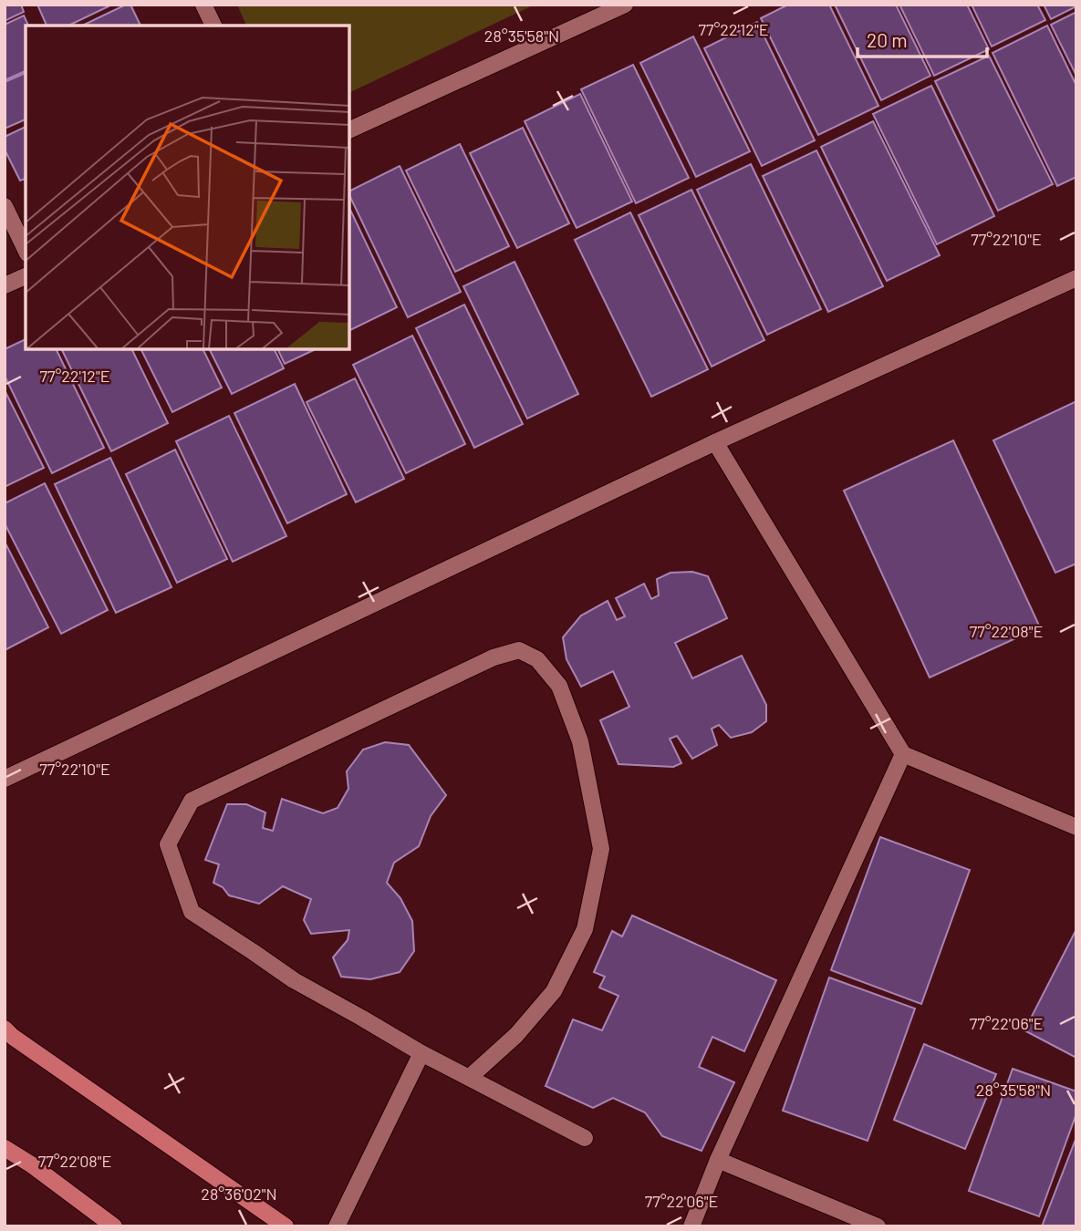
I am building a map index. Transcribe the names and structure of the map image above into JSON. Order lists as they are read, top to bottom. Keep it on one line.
{"scale_bar":"20 m","coordinates":["77°22'12\"E","28°35'58\"N","77°22'10\"E","77°22'08\"E","77°22'06\"E","28°36'02\"N"]}
